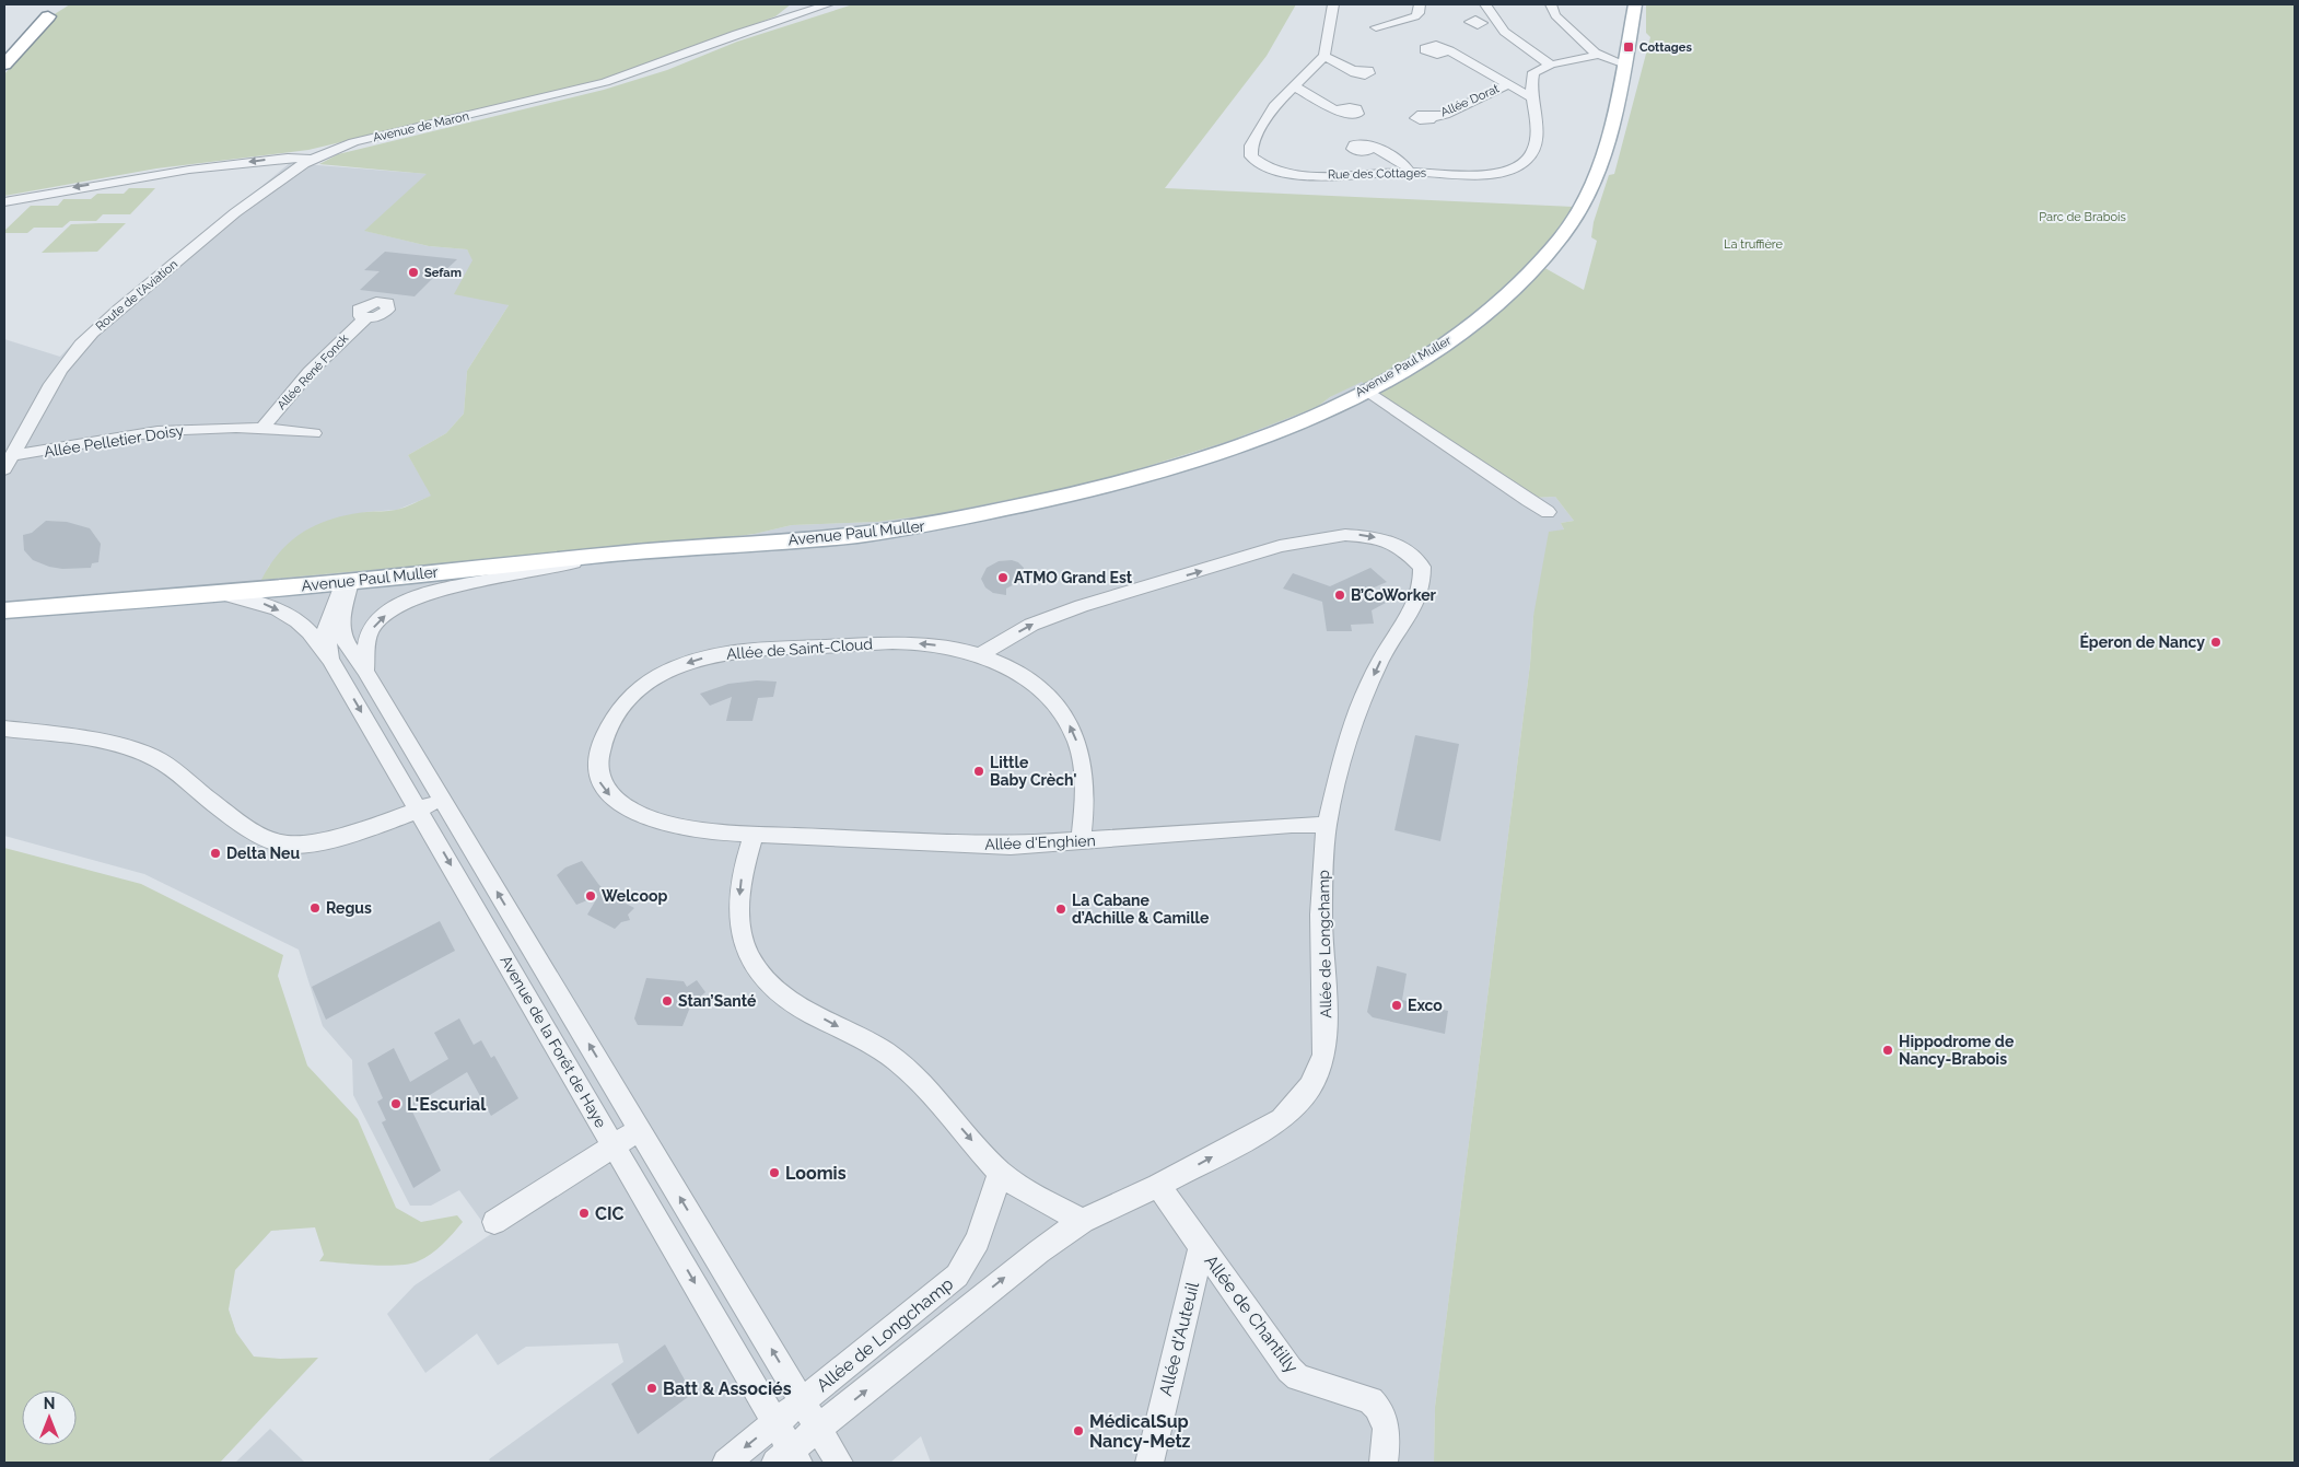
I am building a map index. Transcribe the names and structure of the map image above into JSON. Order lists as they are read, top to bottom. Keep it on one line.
{"streets":{"main road":["Avenue Paul Muller"],"street":["Allée Dorat","Avenue de Maron","Rue des Cottages","Route de l'Aviation","Allée René Fonck","Allée Pelletier Doisy","Allée de Saint-Cloud","Allée d'Enghien","Allée de Longchamp","Avenue de la Forêt de Haye","Allée de Chantilly","Allée d'Auteuil"]},"crossings":[["Avenue de Maron","Route de l'Aviation"],["Route de l'Aviation","Allée Pelletier Doisy"],["Avenue Paul Muller","Avenue de la Forêt de Haye"],["Allée René Fonck","Allée Pelletier Doisy"],["Allée de Saint-Cloud","Allée d'Enghien"],["Allée de Saint-Cloud","Allée de Longchamp"],["Allée d'Enghien","Allée de Longchamp"],["Allée de Longchamp","Avenue de la Forêt de Haye"],["Allée de Longchamp","Allée de Chantilly"],["Allée de Chantilly","Allée d'Auteuil"]],"one_way":["Avenue de Maron"],"parks":["Parc de Brabois","La truffière"],"places":{"transit":["Cottages"],"other":["Sefam","ATMO Grand Est","B’CoWorker","Éperon de Nancy","Little Baby Crèch'","Delta Neu","Welcoop","Regus","La Cabane d’Achille & Camille","Stan’Santé","Exco","Hippodrome de Nancy-Brabois","L'Escurial","Loomis","CIC","Batt & Associés","MédicalSup Nancy-Metz"]},"north":"top"}
